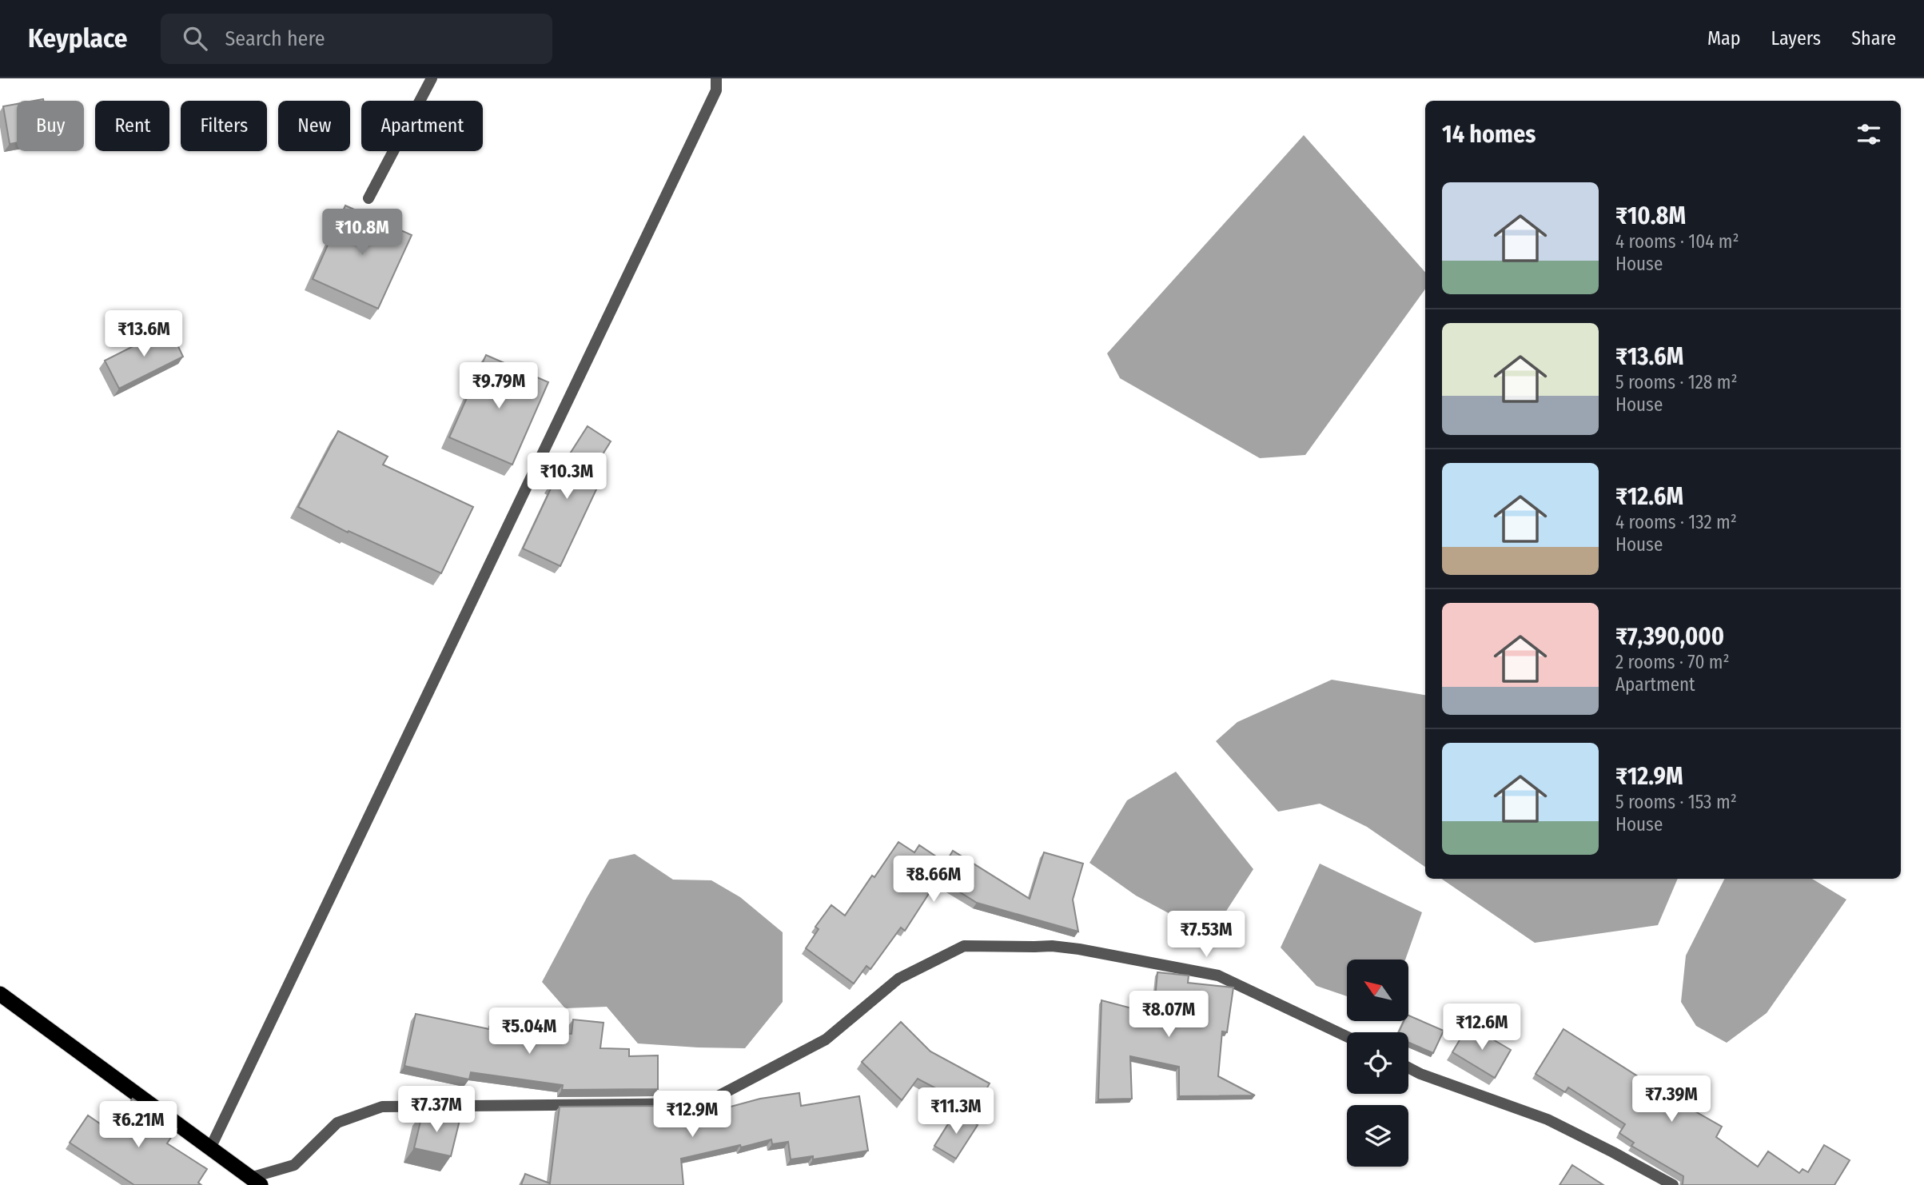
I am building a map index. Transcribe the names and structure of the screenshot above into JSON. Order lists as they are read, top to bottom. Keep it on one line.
{"north":"top left","page":{"header":"Keyplace","search":"Search here","nav":["Map","Layers","Share"],"chip":["Buy","Rent","Filters","New","Apartment"],"heading":"14 homes","list":[{"name":"₹10.8M","note":"4 rooms · 104 m² · House"},{"name":"₹13.6M","note":"5 rooms · 128 m² · House"},{"name":"₹12.6M","note":"4 rooms · 132 m² · House"},{"name":"₹7,390,000","note":"2 rooms · 70 m² · Apartment"},{"name":"₹12.9M","note":"5 rooms · 153 m² · House"}],"price":["₹10.8M","₹13.6M","₹9.79M","₹10.3M","₹8.66M","₹7.53M","₹8.07M","₹12.6M","₹5.04M","₹7.39M","₹7.37M","₹11.3M","₹12.9M","₹6.21M"]}}
